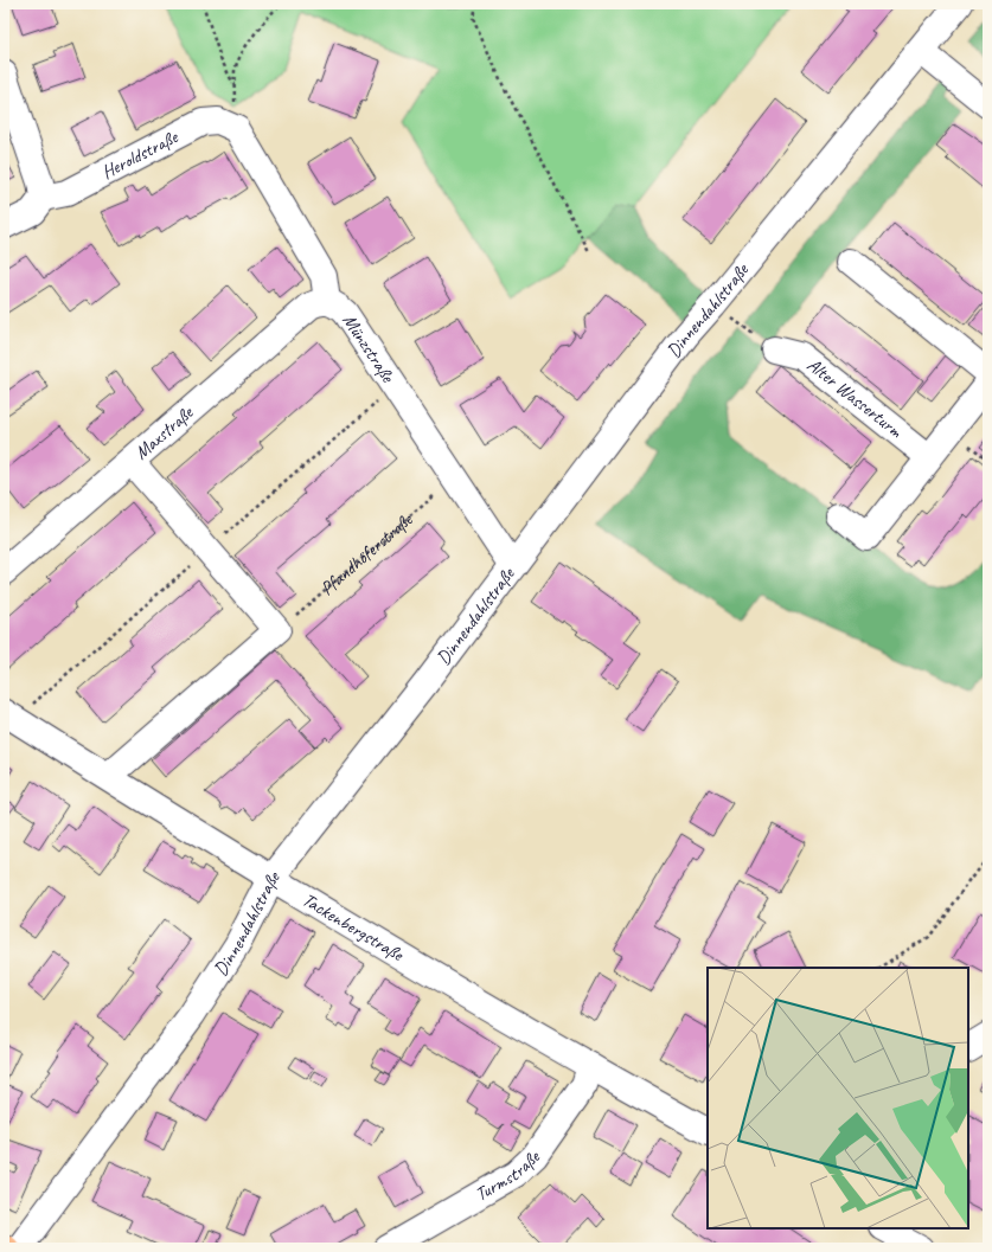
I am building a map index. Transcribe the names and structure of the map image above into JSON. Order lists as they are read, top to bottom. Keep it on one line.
{"streets":{"street":["Heroldstraße","Dinnendahlstraße","Münzstraße","Alter Wasserturm","Maxstraße","Tackenbergstraße","Turmstraße"],"path":["Pfandhöferstraße"]},"crossings":[["Heroldstraße","Münzstraße"],["Dinnendahlstraße","Münzstraße"],["Dinnendahlstraße","Tackenbergstraße"],["Münzstraße","Maxstraße"],["Münzstraße","Pfandhöferstraße"],["Tackenbergstraße","Turmstraße"]]}
